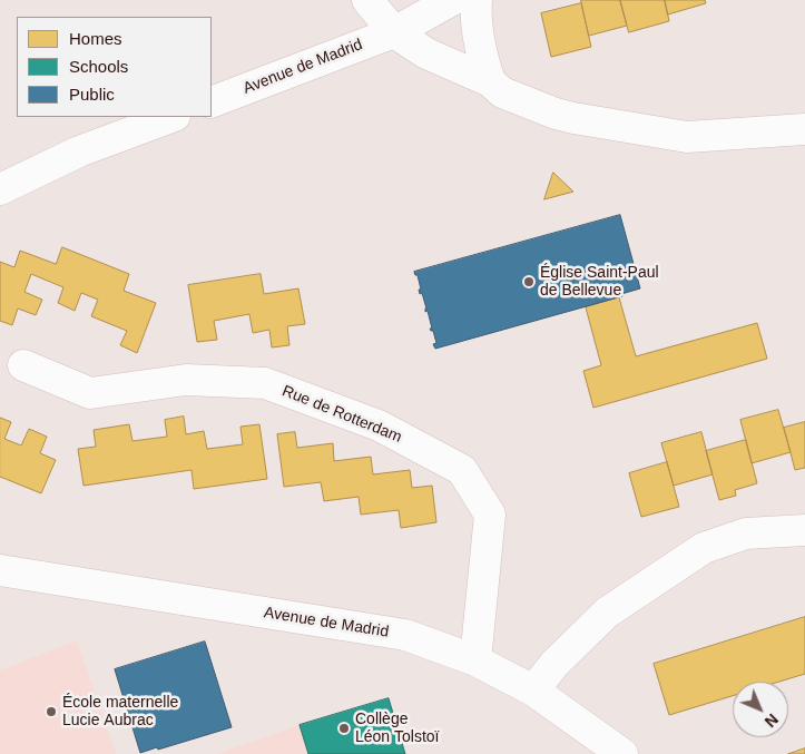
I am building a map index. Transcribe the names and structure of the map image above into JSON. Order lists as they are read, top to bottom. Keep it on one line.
{"streets":{"street":["Avenue de Madrid","Rue de Rotterdam"]},"crossings":[["Avenue de Madrid","Rue de Rotterdam"]],"places":["Église Saint-Paul de Bellevue","École maternelle Lucie Aubrac","Collège Léon Tolstoï"],"legend":["Homes","Schools","Public"],"north":"bottom right"}
